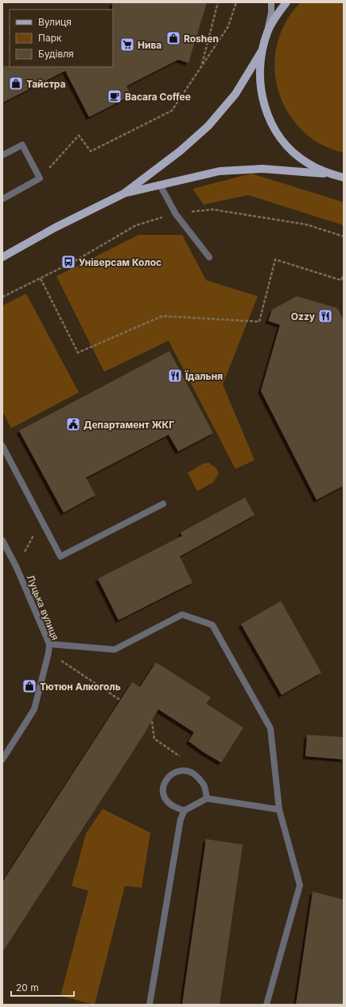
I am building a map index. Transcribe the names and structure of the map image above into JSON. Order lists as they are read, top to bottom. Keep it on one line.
{"streets":{"street":["Луцька вулиця"]},"places":{"shop":["Roshen","Тайстра","Тютюн Алкоголь"],"supermarket":["Нива"],"cafe":["Bacara Coffee"],"bus stop":["Універсам Колос"],"restaurant":["Ozzy","Їдальня"],"public building":["Департамент ЖКГ"]},"legend":["Вулиця","Парк","Будівля"],"scale_bar":"20 m"}
